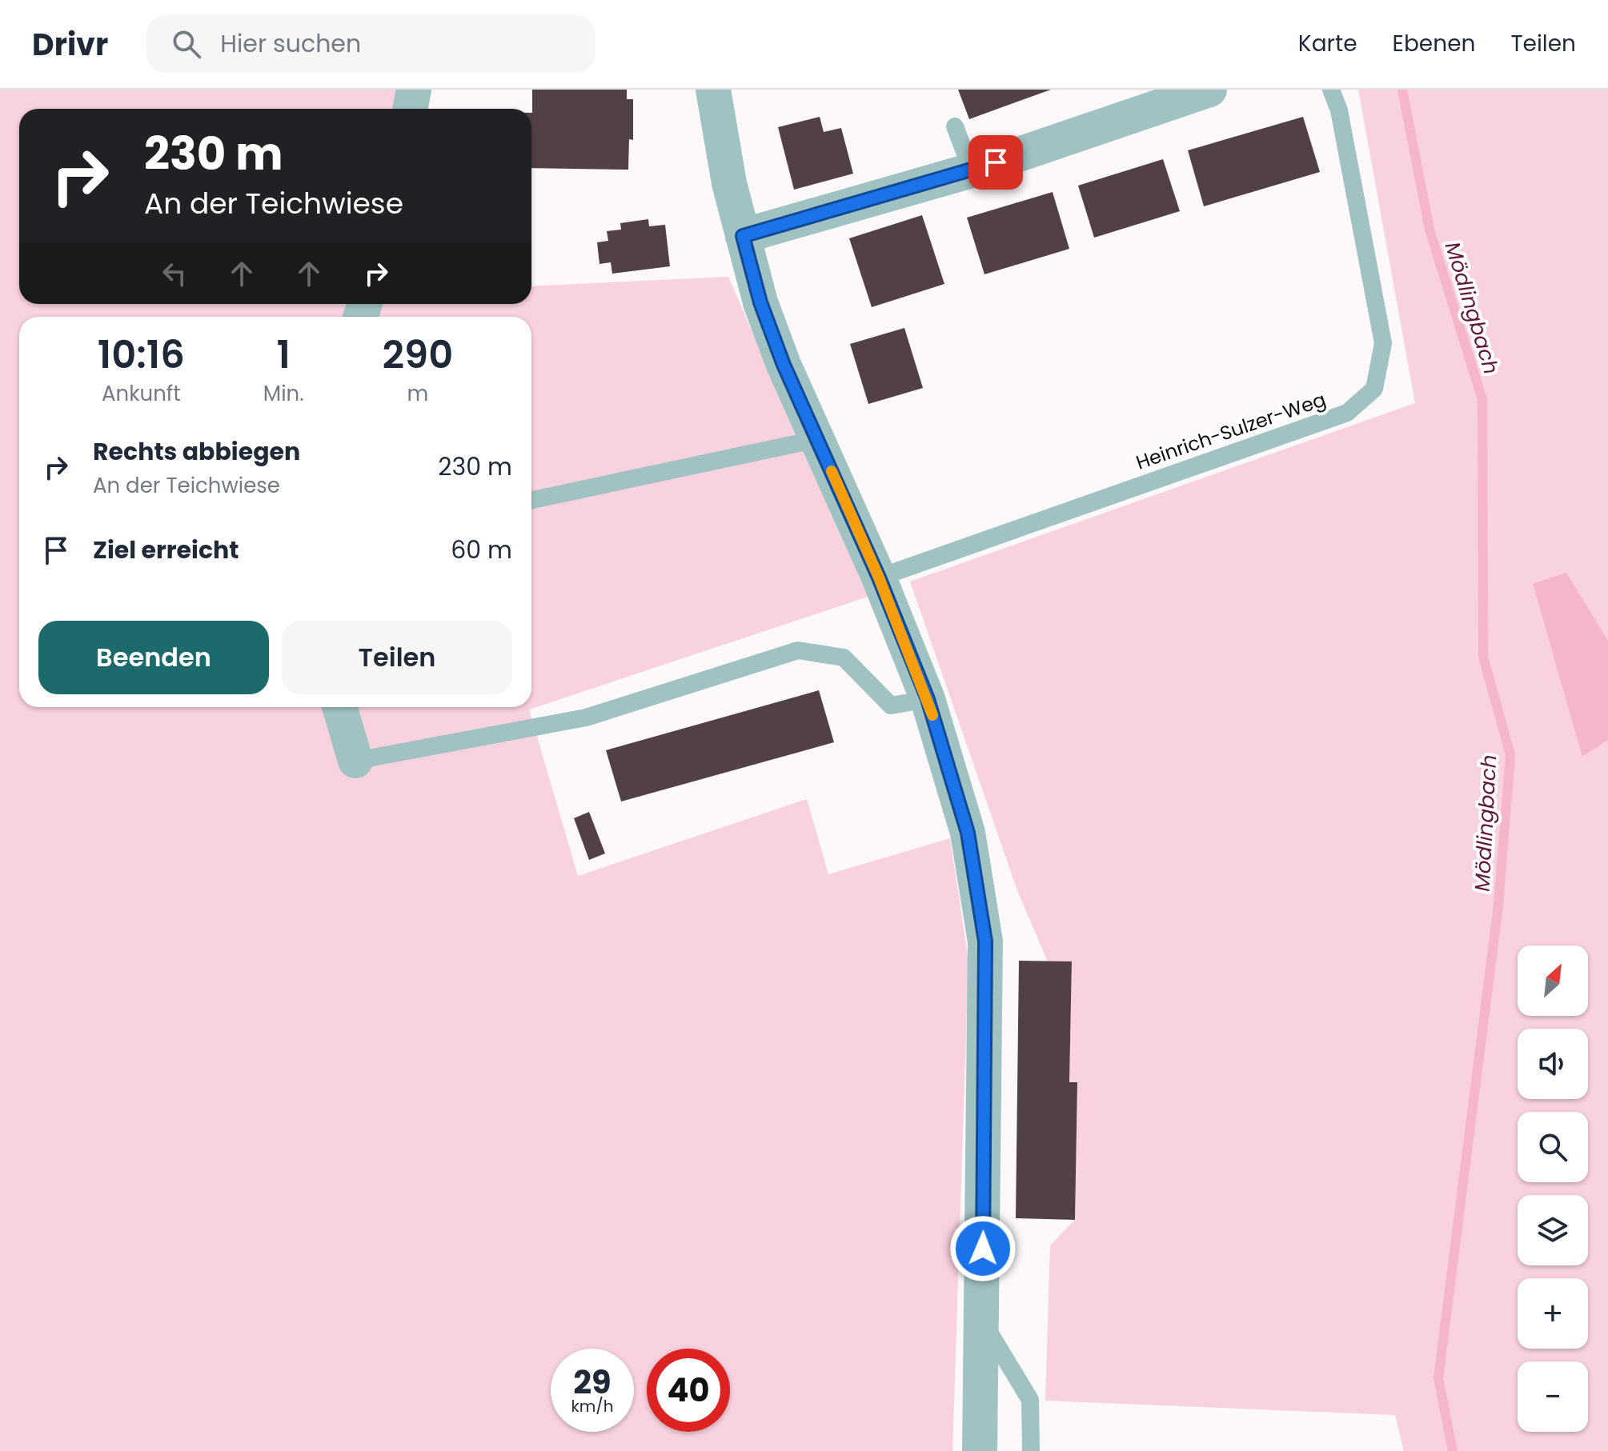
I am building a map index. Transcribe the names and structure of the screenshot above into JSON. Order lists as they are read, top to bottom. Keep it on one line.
{"streets":{"lane":["Heinrich-Sulzer-Weg"]},"water":["Mödlingbach"],"north":"top right","page":{"header":"Drivr","search":"Hier suchen","nav":["Karte","Ebenen","Teilen"],"turn":["230 m","An der Teichwiese"],"eta":["10:16","Ankunft","1","Min.","290","m"],"list":[{"name":"Rechts abbiegen","note":"An der Teichwiese","value":"230 m"},{"name":"Ziel erreicht","value":"60 m"}],"buttons":["Beenden","Teilen"],"map_buttons":["+","−"],"speed":"29 km/h","limit":"40"}}
